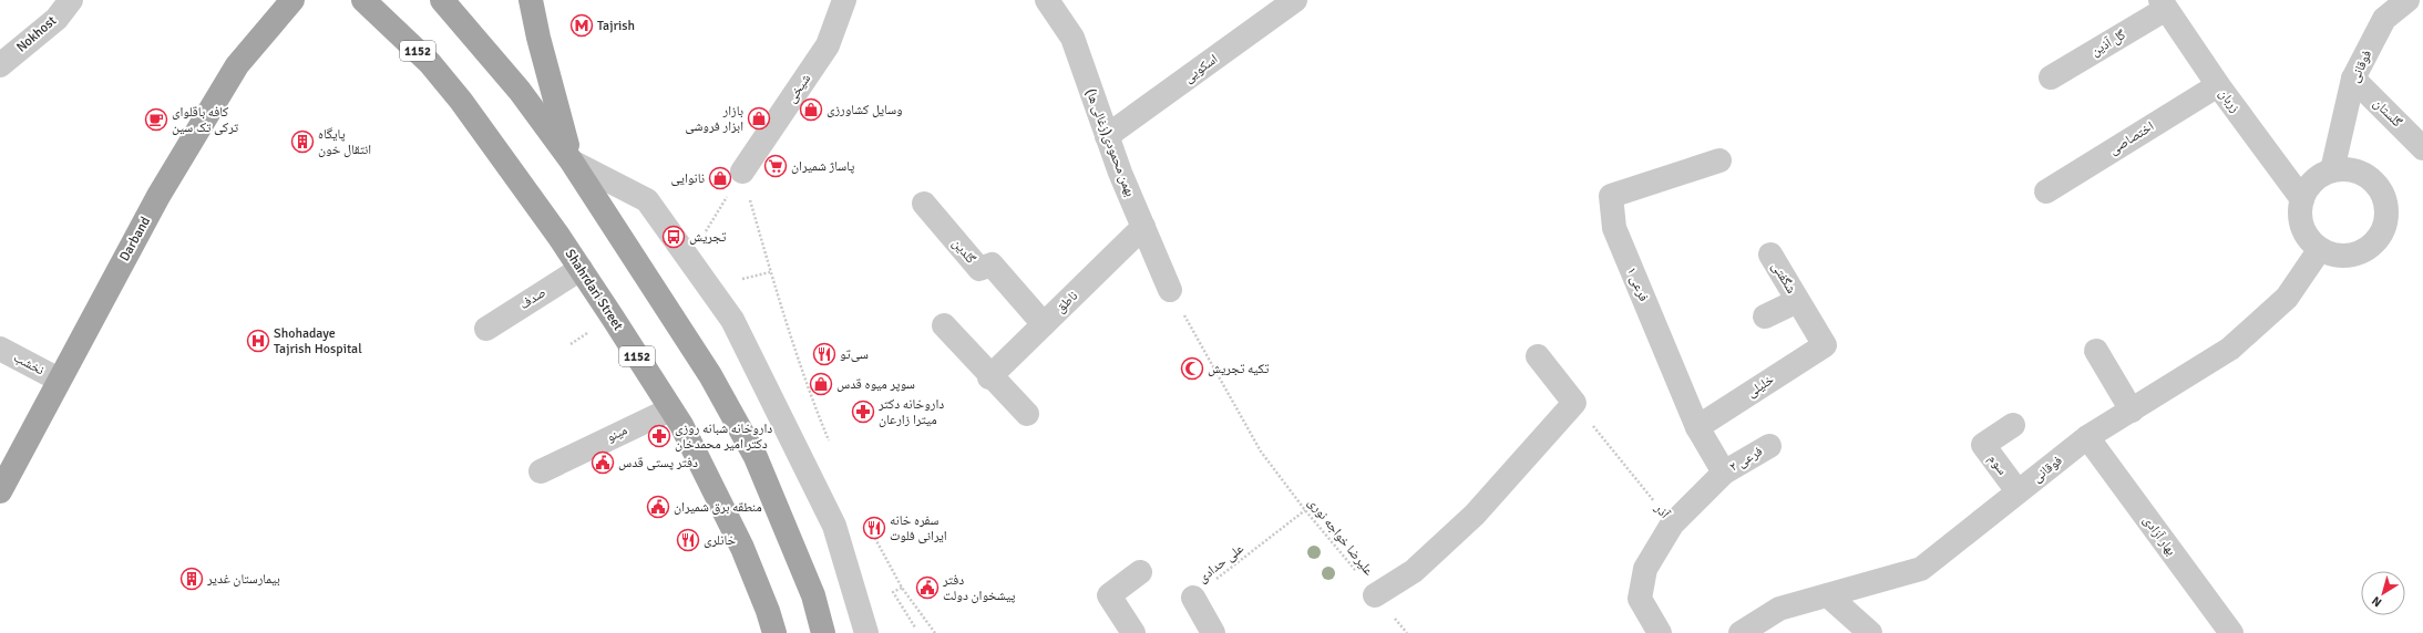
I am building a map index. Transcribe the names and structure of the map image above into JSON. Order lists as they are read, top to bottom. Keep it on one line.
{"streets":{"main road":["1152","Darband","Shahrdari Street"],"street":["Nokhost","گل آذین","فوقانی","اسکویی","شیخی","زربان","گلستان","اختصاصی","بهمن محمودی(زغالی ها)","گلدین","شگفتی","فرعی ۱","صدف","ناطق","نخشب","خلیلی","مینو","فرعی ۲","سوم","آذر","بهار آزادی"],"path":["علیرضا خواجه نوری","علی حدادی"]},"crossings":[["گل آذین","زربان"],["فوقانی","زربان"],["فوقانی","گلستان"],["فوقانی","سوم"],["فوقانی","بهار آزادی"],["اسکویی","بهمن محمودی(زغالی ها)"],["زربان","اختصاصی"],["بهمن محمودی(زغالی ها)","ناطق"],["بهمن محمودی(زغالی ها)","علیرضا خواجه نوری"],["Darband","نخشب"],["گلدین","ناطق"],["شگفتی","خلیلی"],["فرعی ۱","خلیلی"],["فرعی ۱","فرعی ۲"],["Shahrdari Street","صدف"],["Shahrdari Street","مینو"],["فرعی ۲","آذر"],["علیرضا خواجه نوری","علی حدادی"]],"places":{"metro station":["Tajrish"],"shop":["وسایل کشاورزی","بازار ابزار فروشی","نانوایی","سوپر میوه قدس"],"cafe":["کافه باقلوای ترکی تک سین"],"building":["پایگاه انتقال خون","بیمارستان غدیر"],"supermarket":["پاساژ شمیران"],"bus stop":["تجریش"],"hospital":["Shohadaye Tajrish Hospital"],"restaurant":["سی‌تو","سفره خانه ایرانی فلوت","خانلری"],"mosque":["تکیه تجریش"],"pharmacy":["داروخانه دکتر میترا زارعان","داروخانه شبانه روزی دکتر امیر محمدخان"],"public building":["دفتر پستی قدس","منطقه برق شمیران","دفتر پیشخوان دولت"]},"north":"bottom left"}
